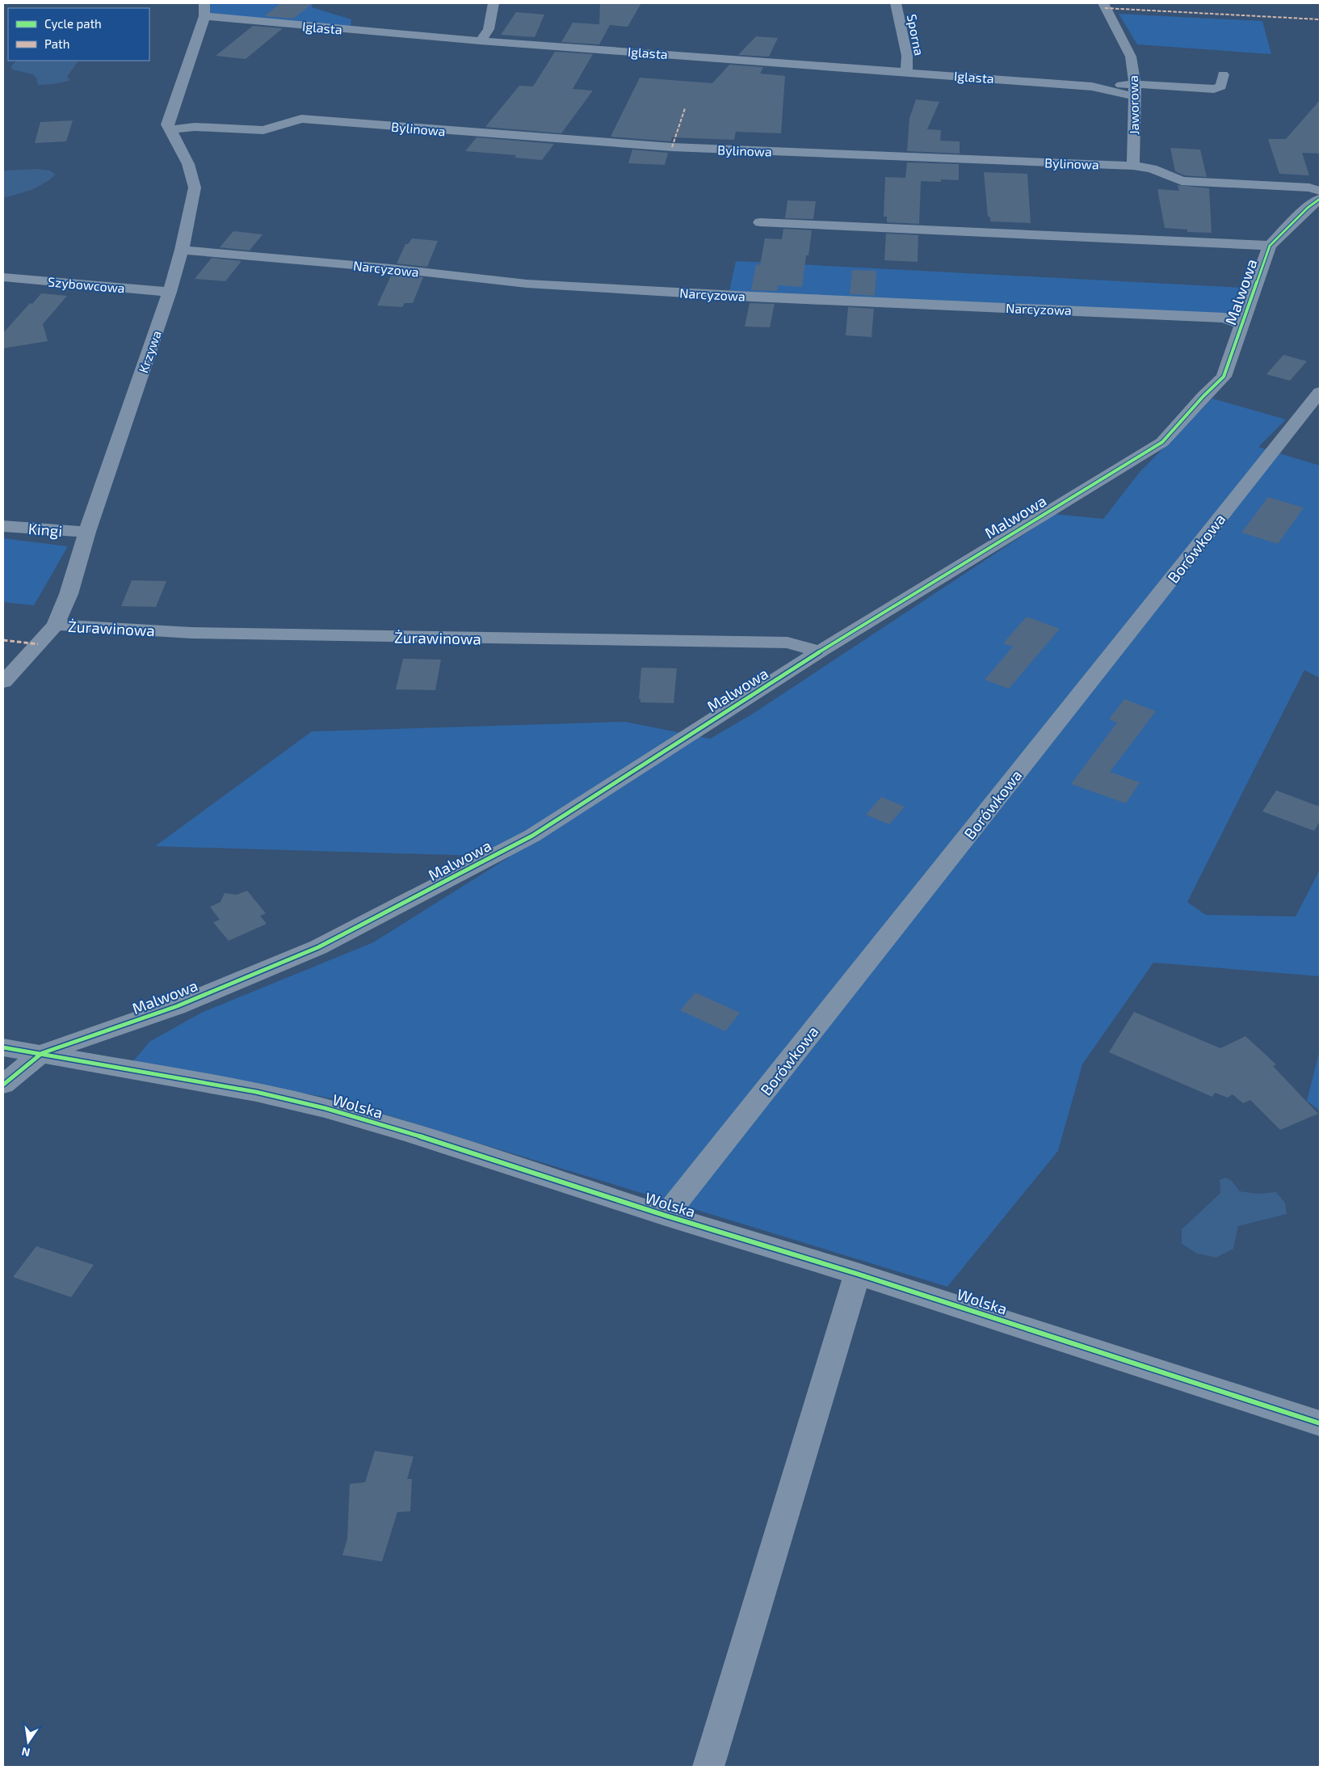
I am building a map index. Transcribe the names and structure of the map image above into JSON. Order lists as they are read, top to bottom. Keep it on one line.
{"streets":{"street":["Iglasta","Sporna","Jaworowa","Bylinowa","Narcyzowa","Szybowcowa","Malwowa","Krzywa","Kingi","Borówkowa","Żurawinowa","Wolska"]},"crossings":[["Iglasta","Sporna"],["Iglasta","Jaworowa"],["Jaworowa","Bylinowa"],["Bylinowa","Krzywa"],["Narcyzowa","Malwowa"],["Narcyzowa","Krzywa"],["Szybowcowa","Krzywa"],["Malwowa","Żurawinowa"],["Malwowa","Wolska"],["Krzywa","Kingi"],["Krzywa","Żurawinowa"],["Borówkowa","Wolska"]],"legend":["Cycle path","Path"],"north":"bottom"}
